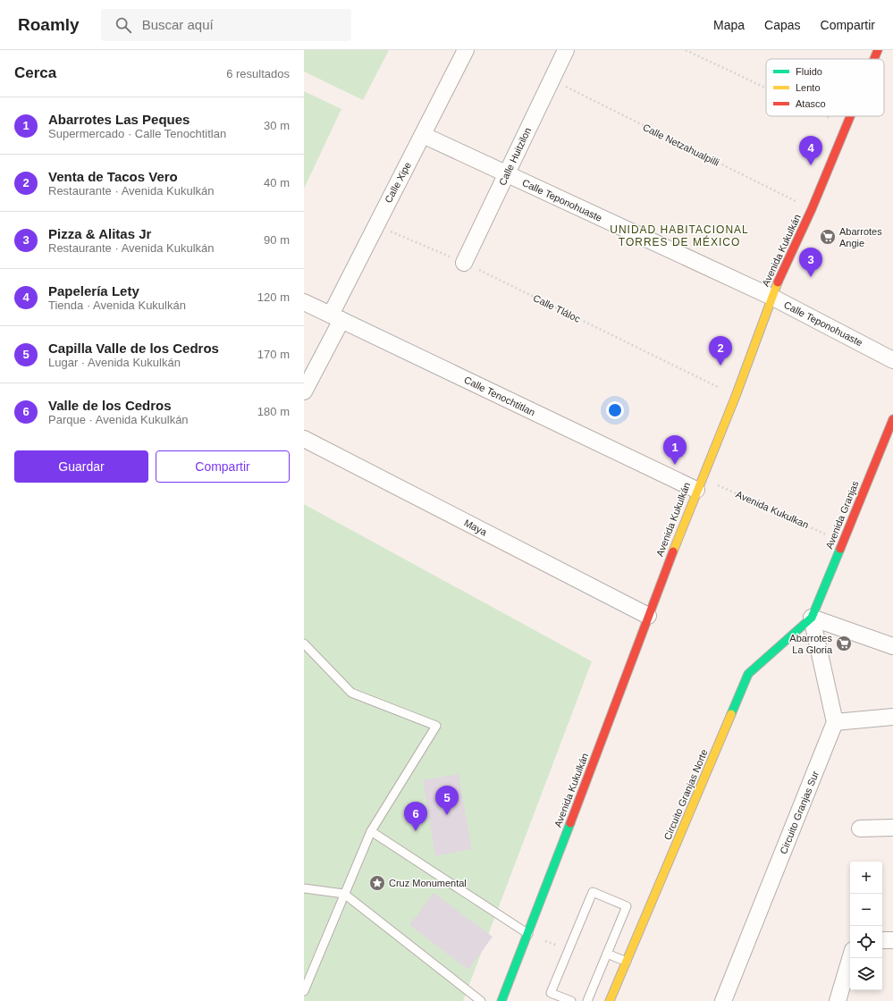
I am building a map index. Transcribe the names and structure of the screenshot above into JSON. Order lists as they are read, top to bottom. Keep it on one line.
{"streets":{"street":["Calle Huitzilon","Calle Xipe","Calle Teponohuaste","Avenida Kukulkán","Calle Tenochtitlan","Avenida Granjas","Maya","Circuito Granjas Norte","Circuito Granjas Sur"],"path":["Calle Netzahualpilli","Calle Tláloc","Avenida Kukulkan"]},"crossings":[["Calle Netzahualpilli","Calle Huitzilon"],["Calle Netzahualpilli","Avenida Kukulkán"],["Calle Huitzilon","Calle Teponohuaste"],["Calle Huitzilon","Calle Tláloc"],["Calle Xipe","Calle Teponohuaste"],["Calle Xipe","Calle Tláloc"],["Calle Xipe","Calle Tenochtitlan"],["Calle Teponohuaste","Avenida Kukulkán"],["Avenida Kukulkán","Calle Tláloc"],["Avenida Kukulkán","Calle Tenochtitlan"],["Avenida Kukulkán","Avenida Kukulkan"],["Avenida Kukulkán","Maya"],["Calle Tenochtitlan","Avenida Kukulkan"],["Avenida Kukulkan","Avenida Granjas"],["Avenida Granjas","Circuito Granjas Norte"]],"districts":["UNIDAD HABITACIONAL TORRES DE MÉXICO"],"places":{"supermarket":["Abarrotes Angie","Abarrotes La Gloria"],"place":["Cruz Monumental"]},"legend":["Fluido","Lento","Atasco"],"page":{"header":"Roamly","search":"Buscar aquí","nav":["Mapa","Capas","Compartir"],"heading":["Cerca","6 resultados"],"list":[{"mark":"1","name":"Abarrotes Las Peques","note":"Supermercado · Calle Tenochtitlan","value":"30 m"},{"mark":"2","name":"Venta de Tacos Vero","note":"Restaurante · Avenida Kukulkán","value":"40 m"},{"mark":"3","name":"Pizza & Alitas Jr","note":"Restaurante · Avenida Kukulkán","value":"90 m"},{"mark":"4","name":"Papelería Lety","note":"Tienda · Avenida Kukulkán","value":"120 m"},{"mark":"5","name":"Capilla Valle de los Cedros","note":"Lugar · Avenida Kukulkán","value":"170 m"},{"mark":"6","name":"Valle de los Cedros","note":"Parque · Avenida Kukulkán","value":"180 m"}],"pins":["4","3","2","1","5","6"],"buttons":["Guardar","Compartir"],"map_buttons":["+","−"]}}
